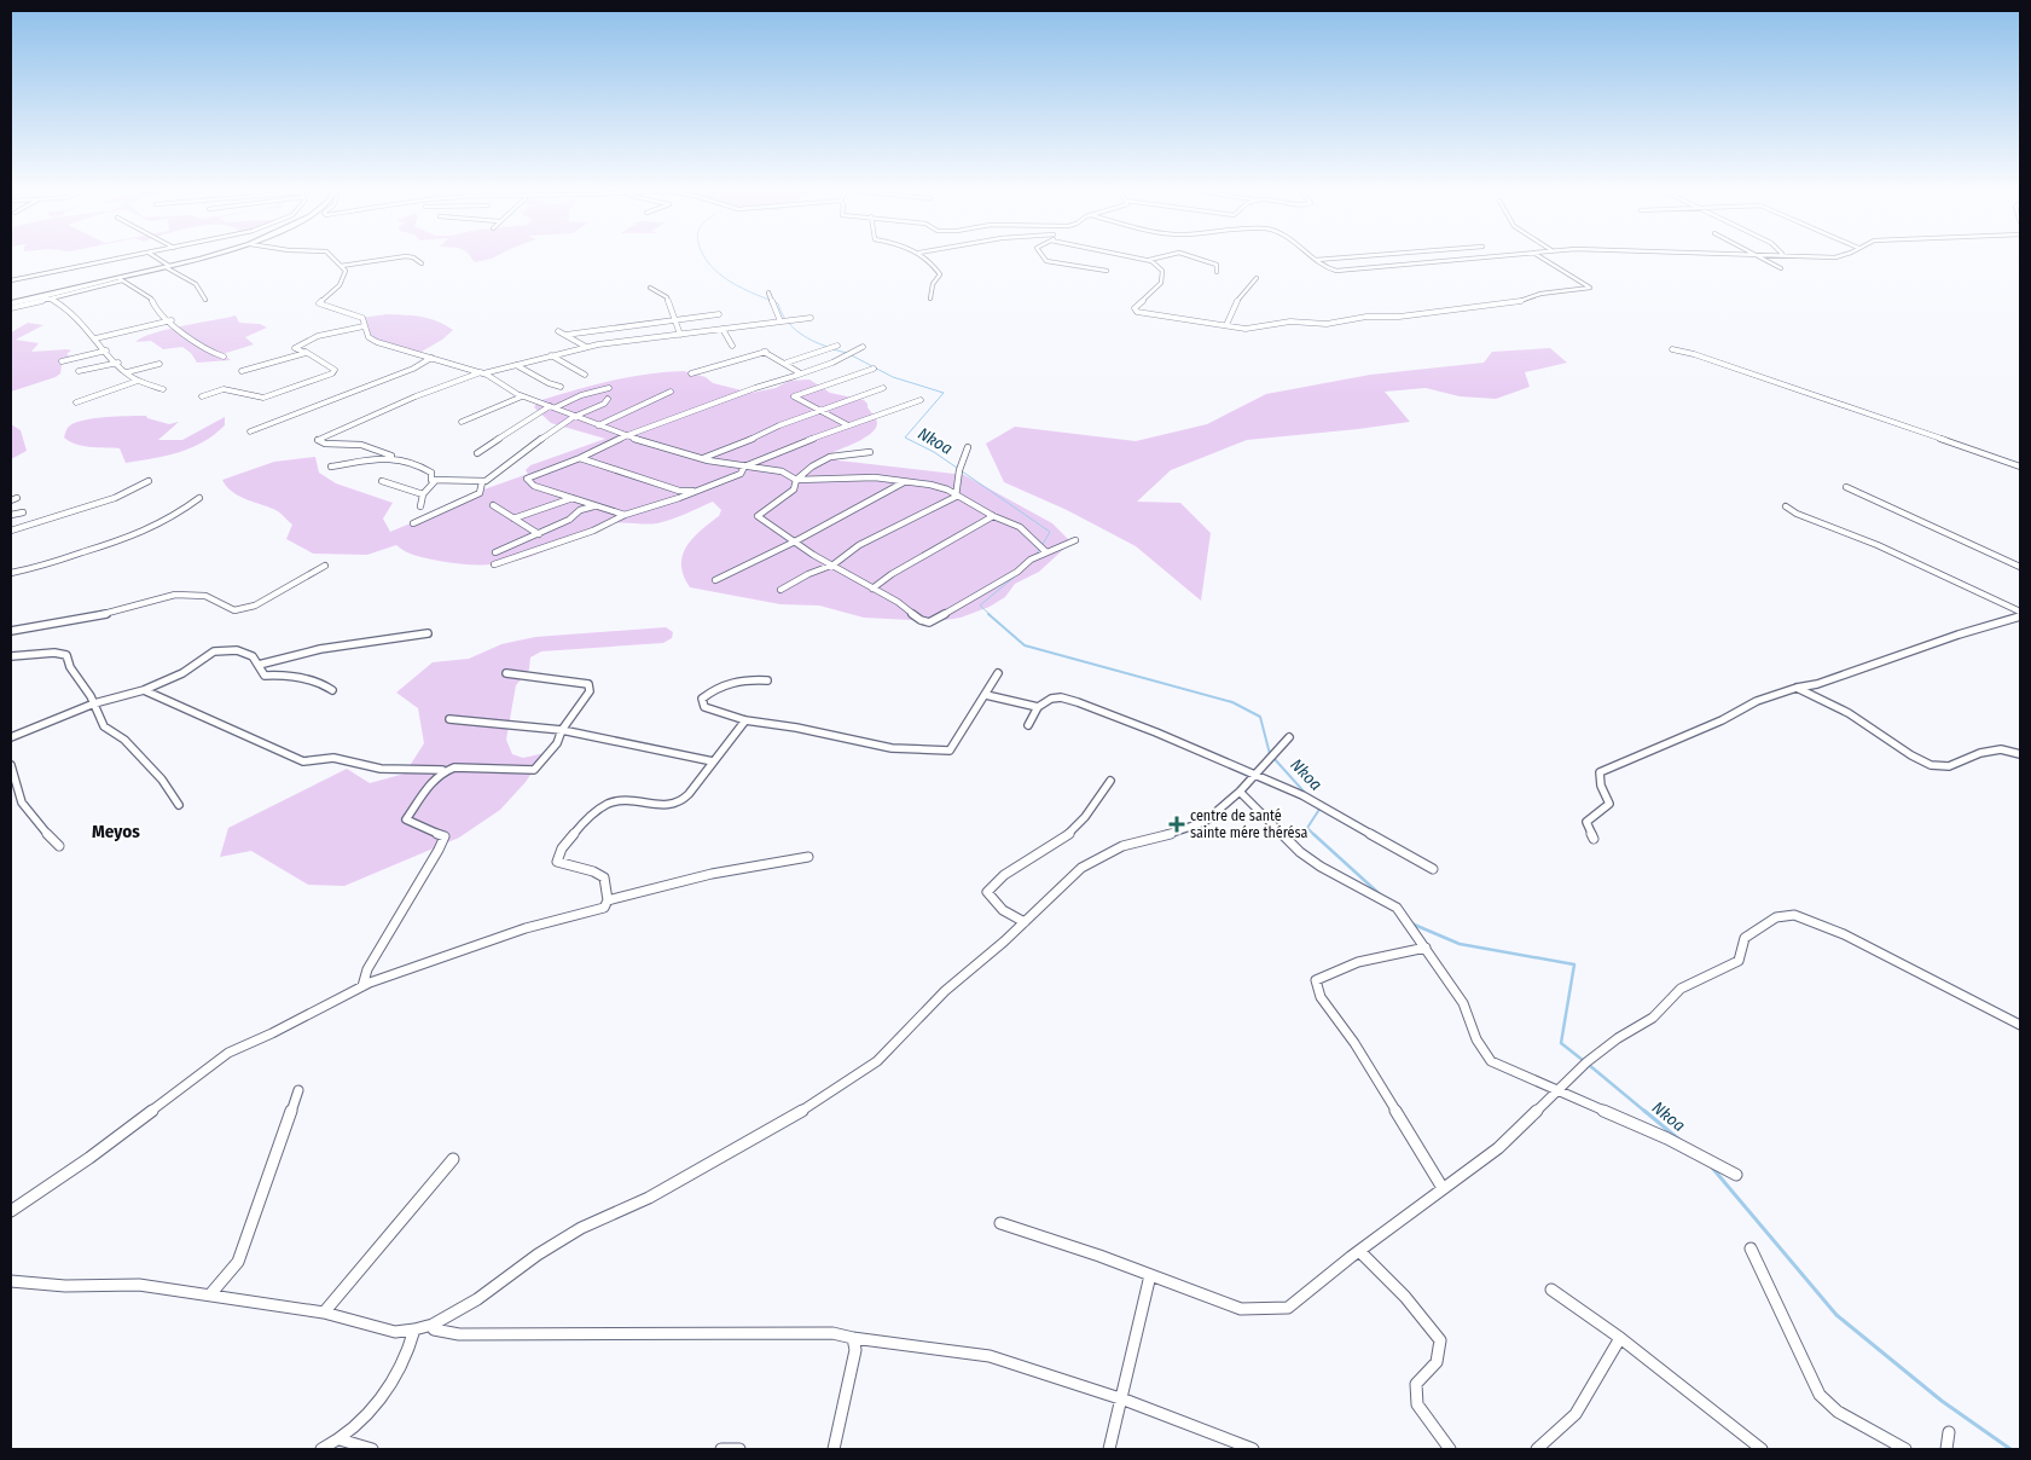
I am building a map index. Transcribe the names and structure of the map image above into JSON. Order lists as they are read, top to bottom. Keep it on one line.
{"districts":["Meyos"],"water":["Nkoa"],"places":{"health":["centre de santé sainte mére thérésa"]}}
